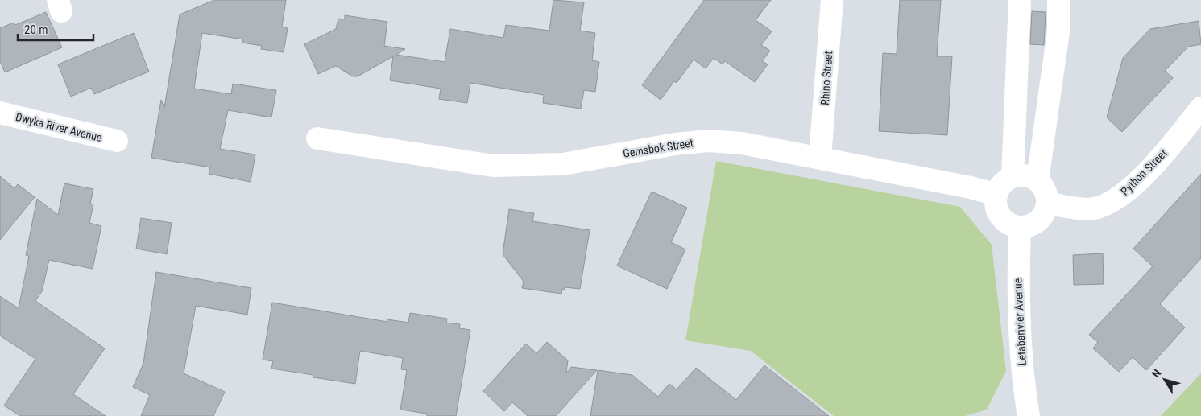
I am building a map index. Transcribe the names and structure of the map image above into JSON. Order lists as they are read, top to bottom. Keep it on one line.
{"streets":{"street":["Rhino Street","Dwyka River Avenue","Gemsbok Street","Python Street","Letabarivier Avenue"]},"crossings":[["Rhino Street","Gemsbok Street"],["Gemsbok Street","Python Street"],["Gemsbok Street","Letabarivier Avenue"],["Python Street","Letabarivier Avenue"]],"scale_bar":"20 m","north":"top left"}
